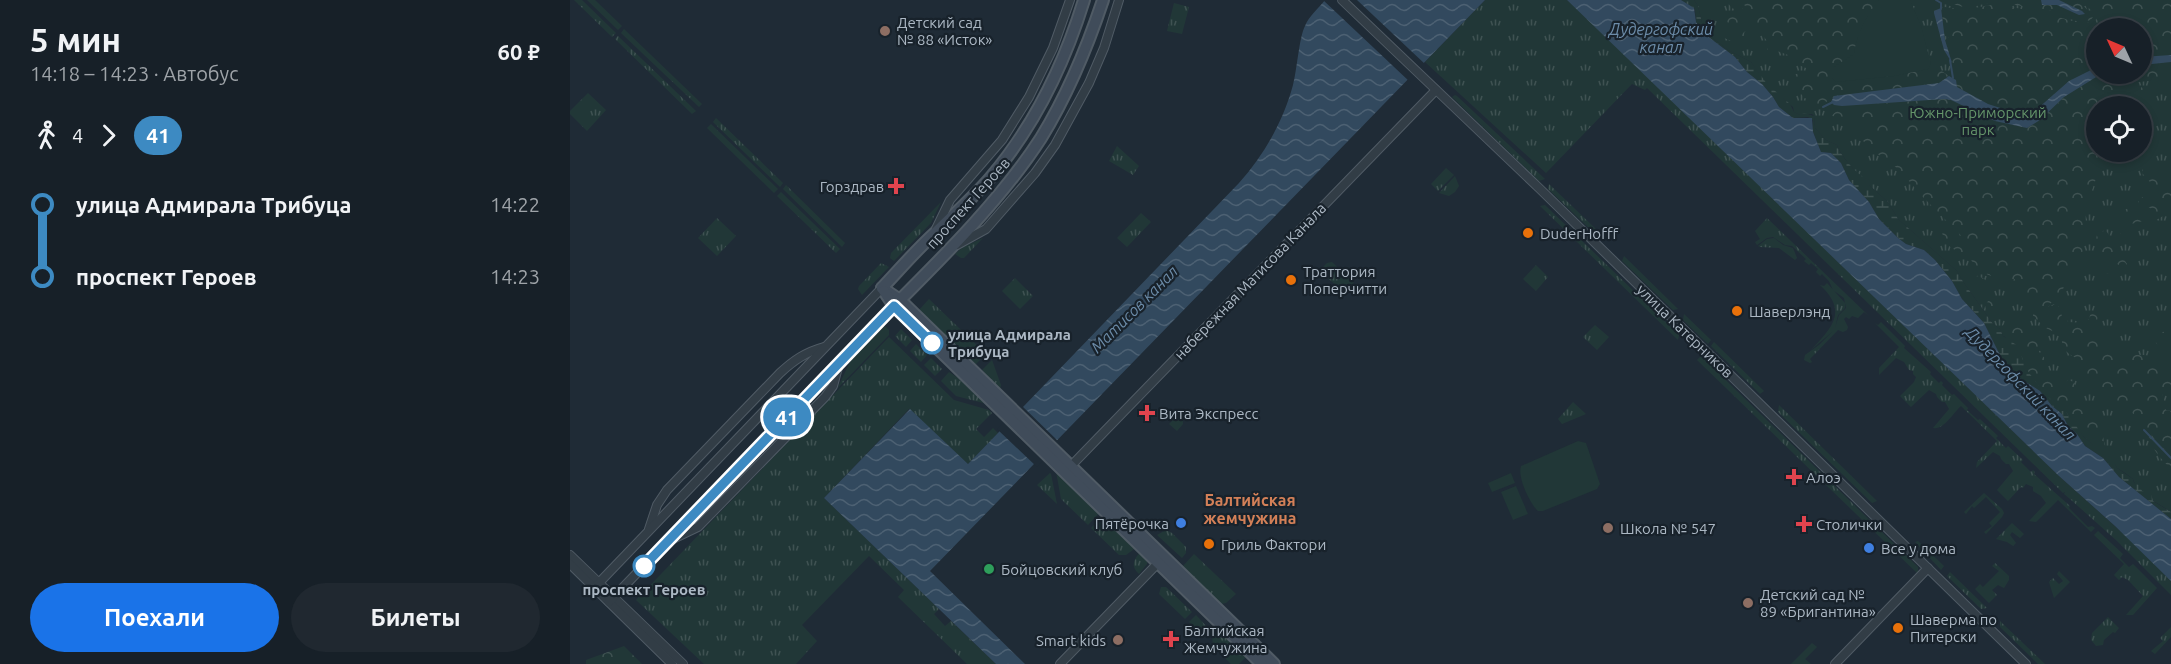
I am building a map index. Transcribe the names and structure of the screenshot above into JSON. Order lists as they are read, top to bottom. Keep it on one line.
{"streets":{"street":["проспект Героев","набережная Матисова Канала","улица Катерников"]},"crossings":[["набережная Матисова Канала","улица Катерников"]],"districts":["Балтийская жемчужина"],"water":["Дудергофский канал","Матисов канал"],"parks":["Южно-Приморский парк"],"places":{"other":["Детский сад № 88 «Исток»","DuderHofff","Траттория Поперчитти","Шаверлэнд","улица Адмирала Трибуца","Пятёрочка","Школа № 547","Гриль Фактори","Все у дома","проспект Героев","Бойцовский клуб","Детский сад № 89 «Бригантина»","Шаверма по Питерски","Smart kids"],"health":["Горздрав","Вита Экспресс","Алоэ","Столички","Балтийская Жемчужина"]},"lines":["bus line 41"],"north":"top left","page":{"heading":["5 мин","14:18 – 14:23 · Автобус","60 ₽"],"on_map":"41","legs":["4","41"],"list":[{"name":"улица Адмирала Трибуца","value":"14:22"},{"name":"проспект Героев","value":"14:23"}],"buttons":["Поехали","Билеты"]}}
